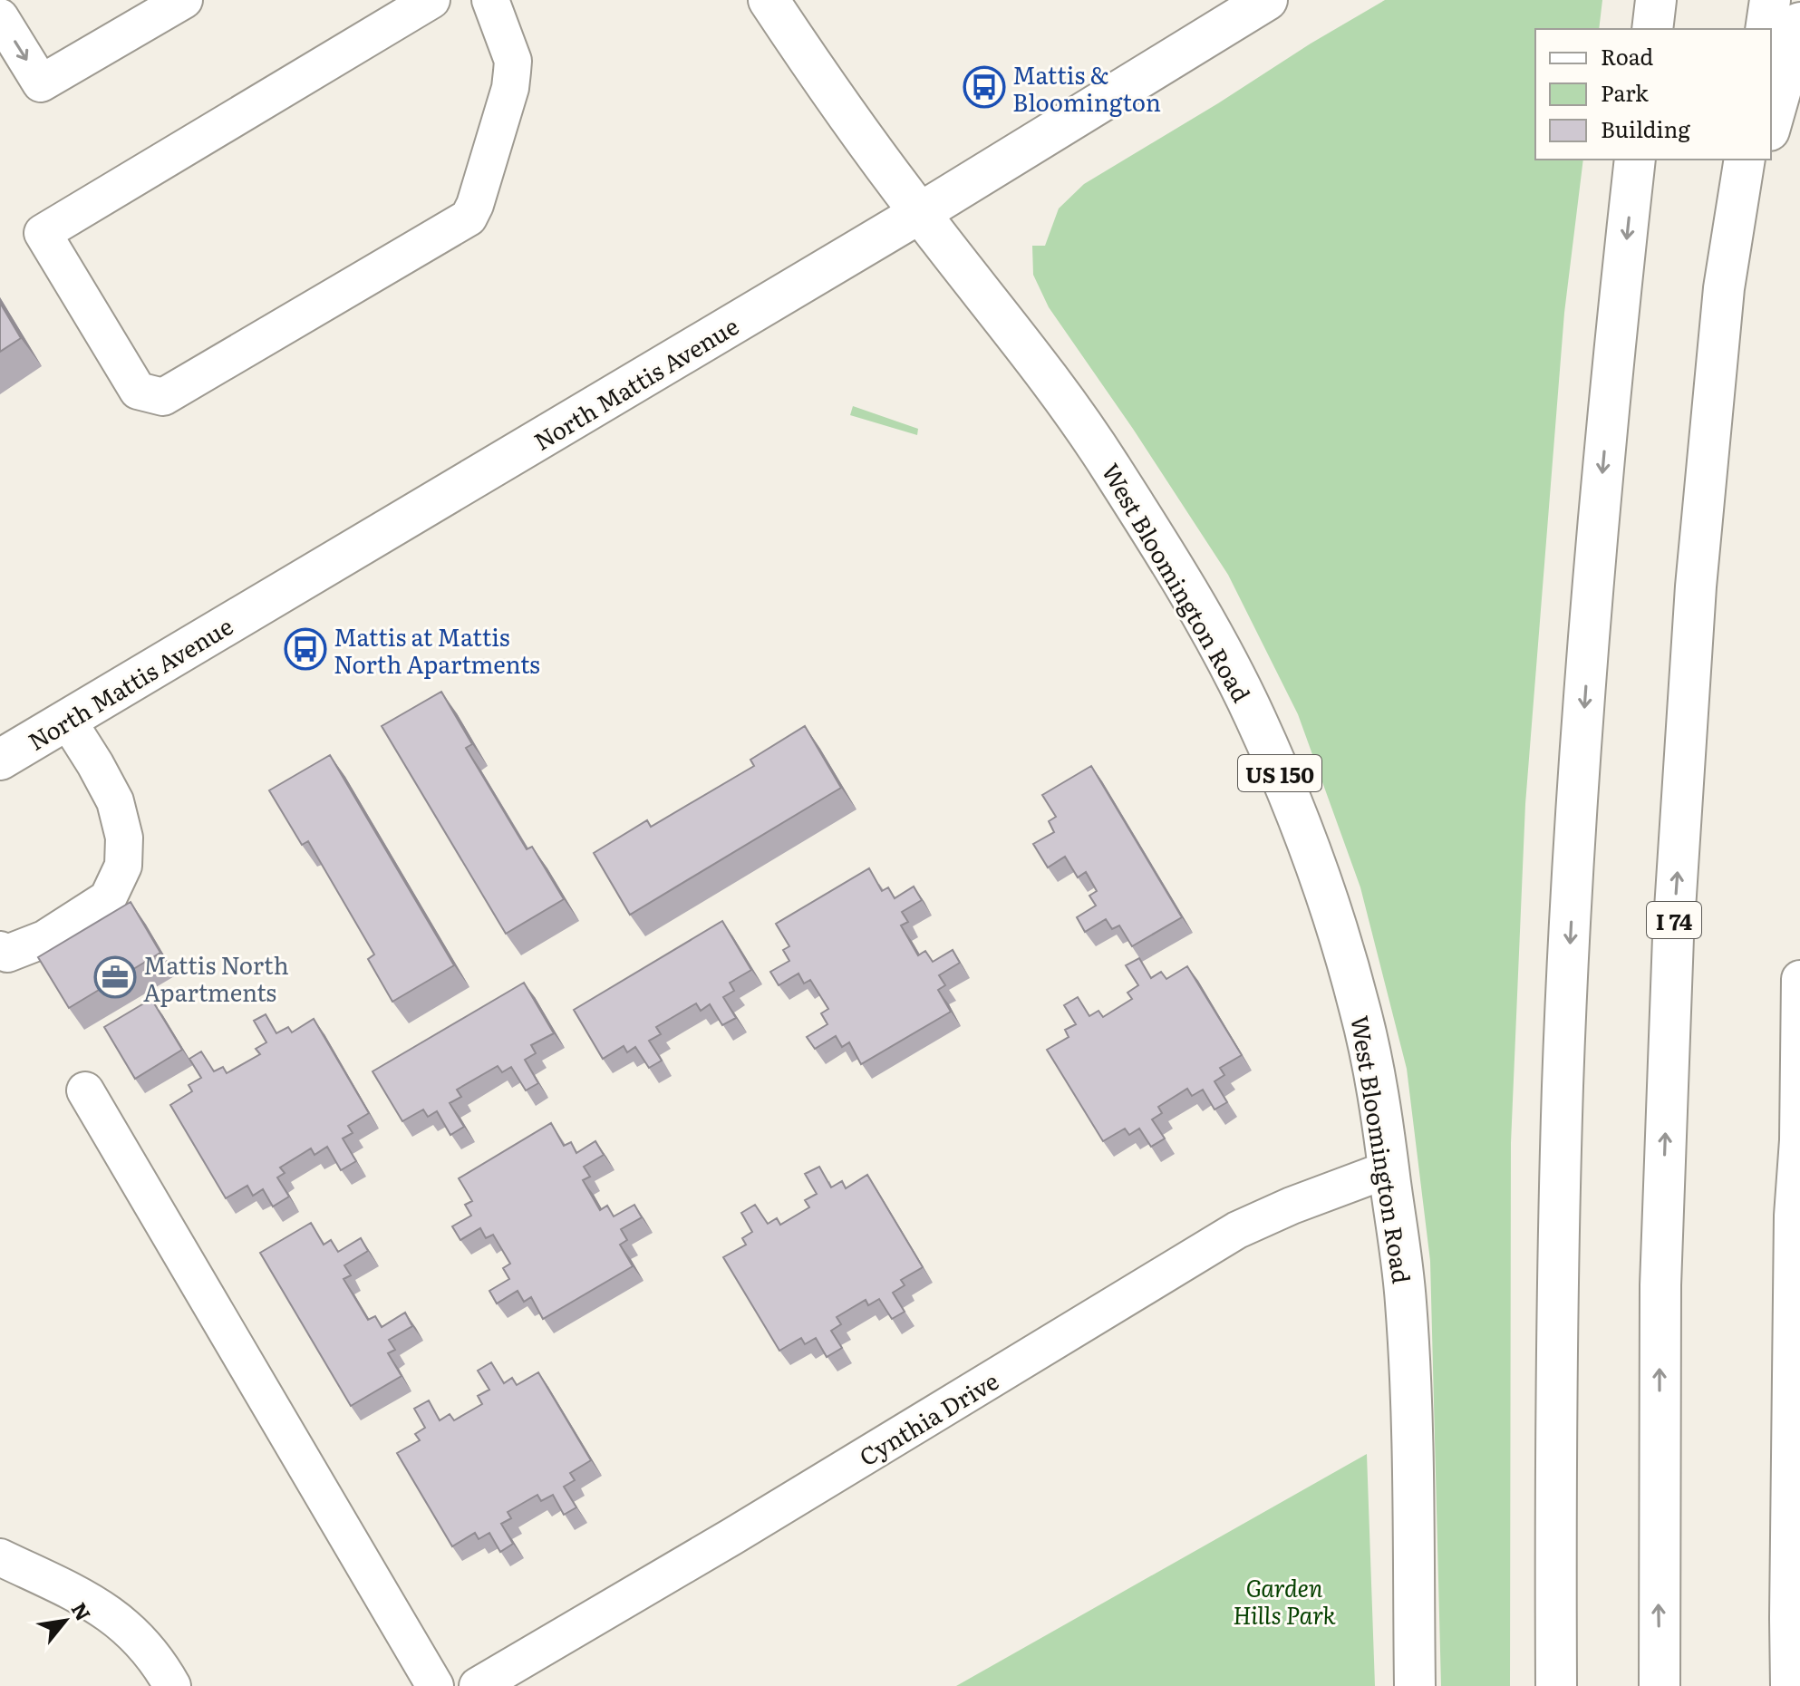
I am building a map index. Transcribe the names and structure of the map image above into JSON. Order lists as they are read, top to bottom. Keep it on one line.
{"streets":{"main road":["North Mattis Avenue","West Bloomington Road","US 150","I 74"],"street":["Cynthia Drive"]},"crossings":[["North Mattis Avenue","West Bloomington Road"],["West Bloomington Road","Cynthia Drive"]],"parks":["Garden Hills Park"],"places":{"bus stop":["Mattis & Bloomington","Mattis at Mattis North Apartments"],"office":["Mattis North Apartments"]},"legend":["Road","Park","Building"],"north":"top right"}
